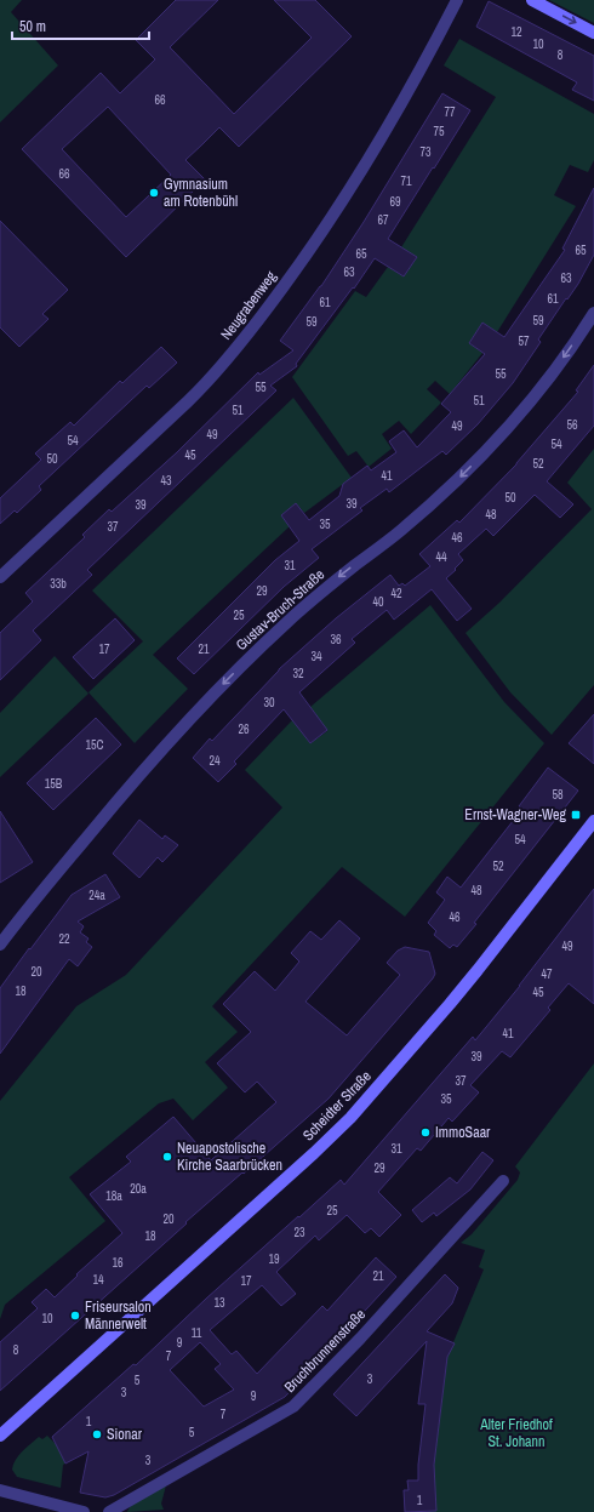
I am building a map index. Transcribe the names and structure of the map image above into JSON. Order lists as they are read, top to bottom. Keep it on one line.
{"streets":{"main road":["Scheidter Straße"],"street":["Neugrabenweg","Gustav-Bruch-Straße","Bruchbrunnenstraße"]},"one_way":["Gustav-Bruch-Straße"],"parks":["Alter Friedhof St. Johann"],"places":{"other":["Gymnasium am Rotenbühl","ImmoSaar","Neuapostolische Kirche Saarbrücken","Friseursalon Männerwelt","Sionar"],"transit":["Ernst-Wagner-Weg"]},"house_numbers":["12","10","8","66","77","75","73","66","71","69","67","65","65","63","63","61","61","59","59","57","55","55","51","51","56","49","49","54","54","45","50","52","41","43","50","39","39","48","35","37","46","44","31","33b","29","42","40","25","36","17","21","34","32","30","26","15C","24","15B","58","54","52","48","24a","46","22","49","20","47","18","45","41","39","37","35","31","29","20a","18a","25","20","23","18","19","16","21","14","17","13","10","11","9","8","7","3","5","3","9","7","1","5","3","1"],"scale_bar":"50 m"}
